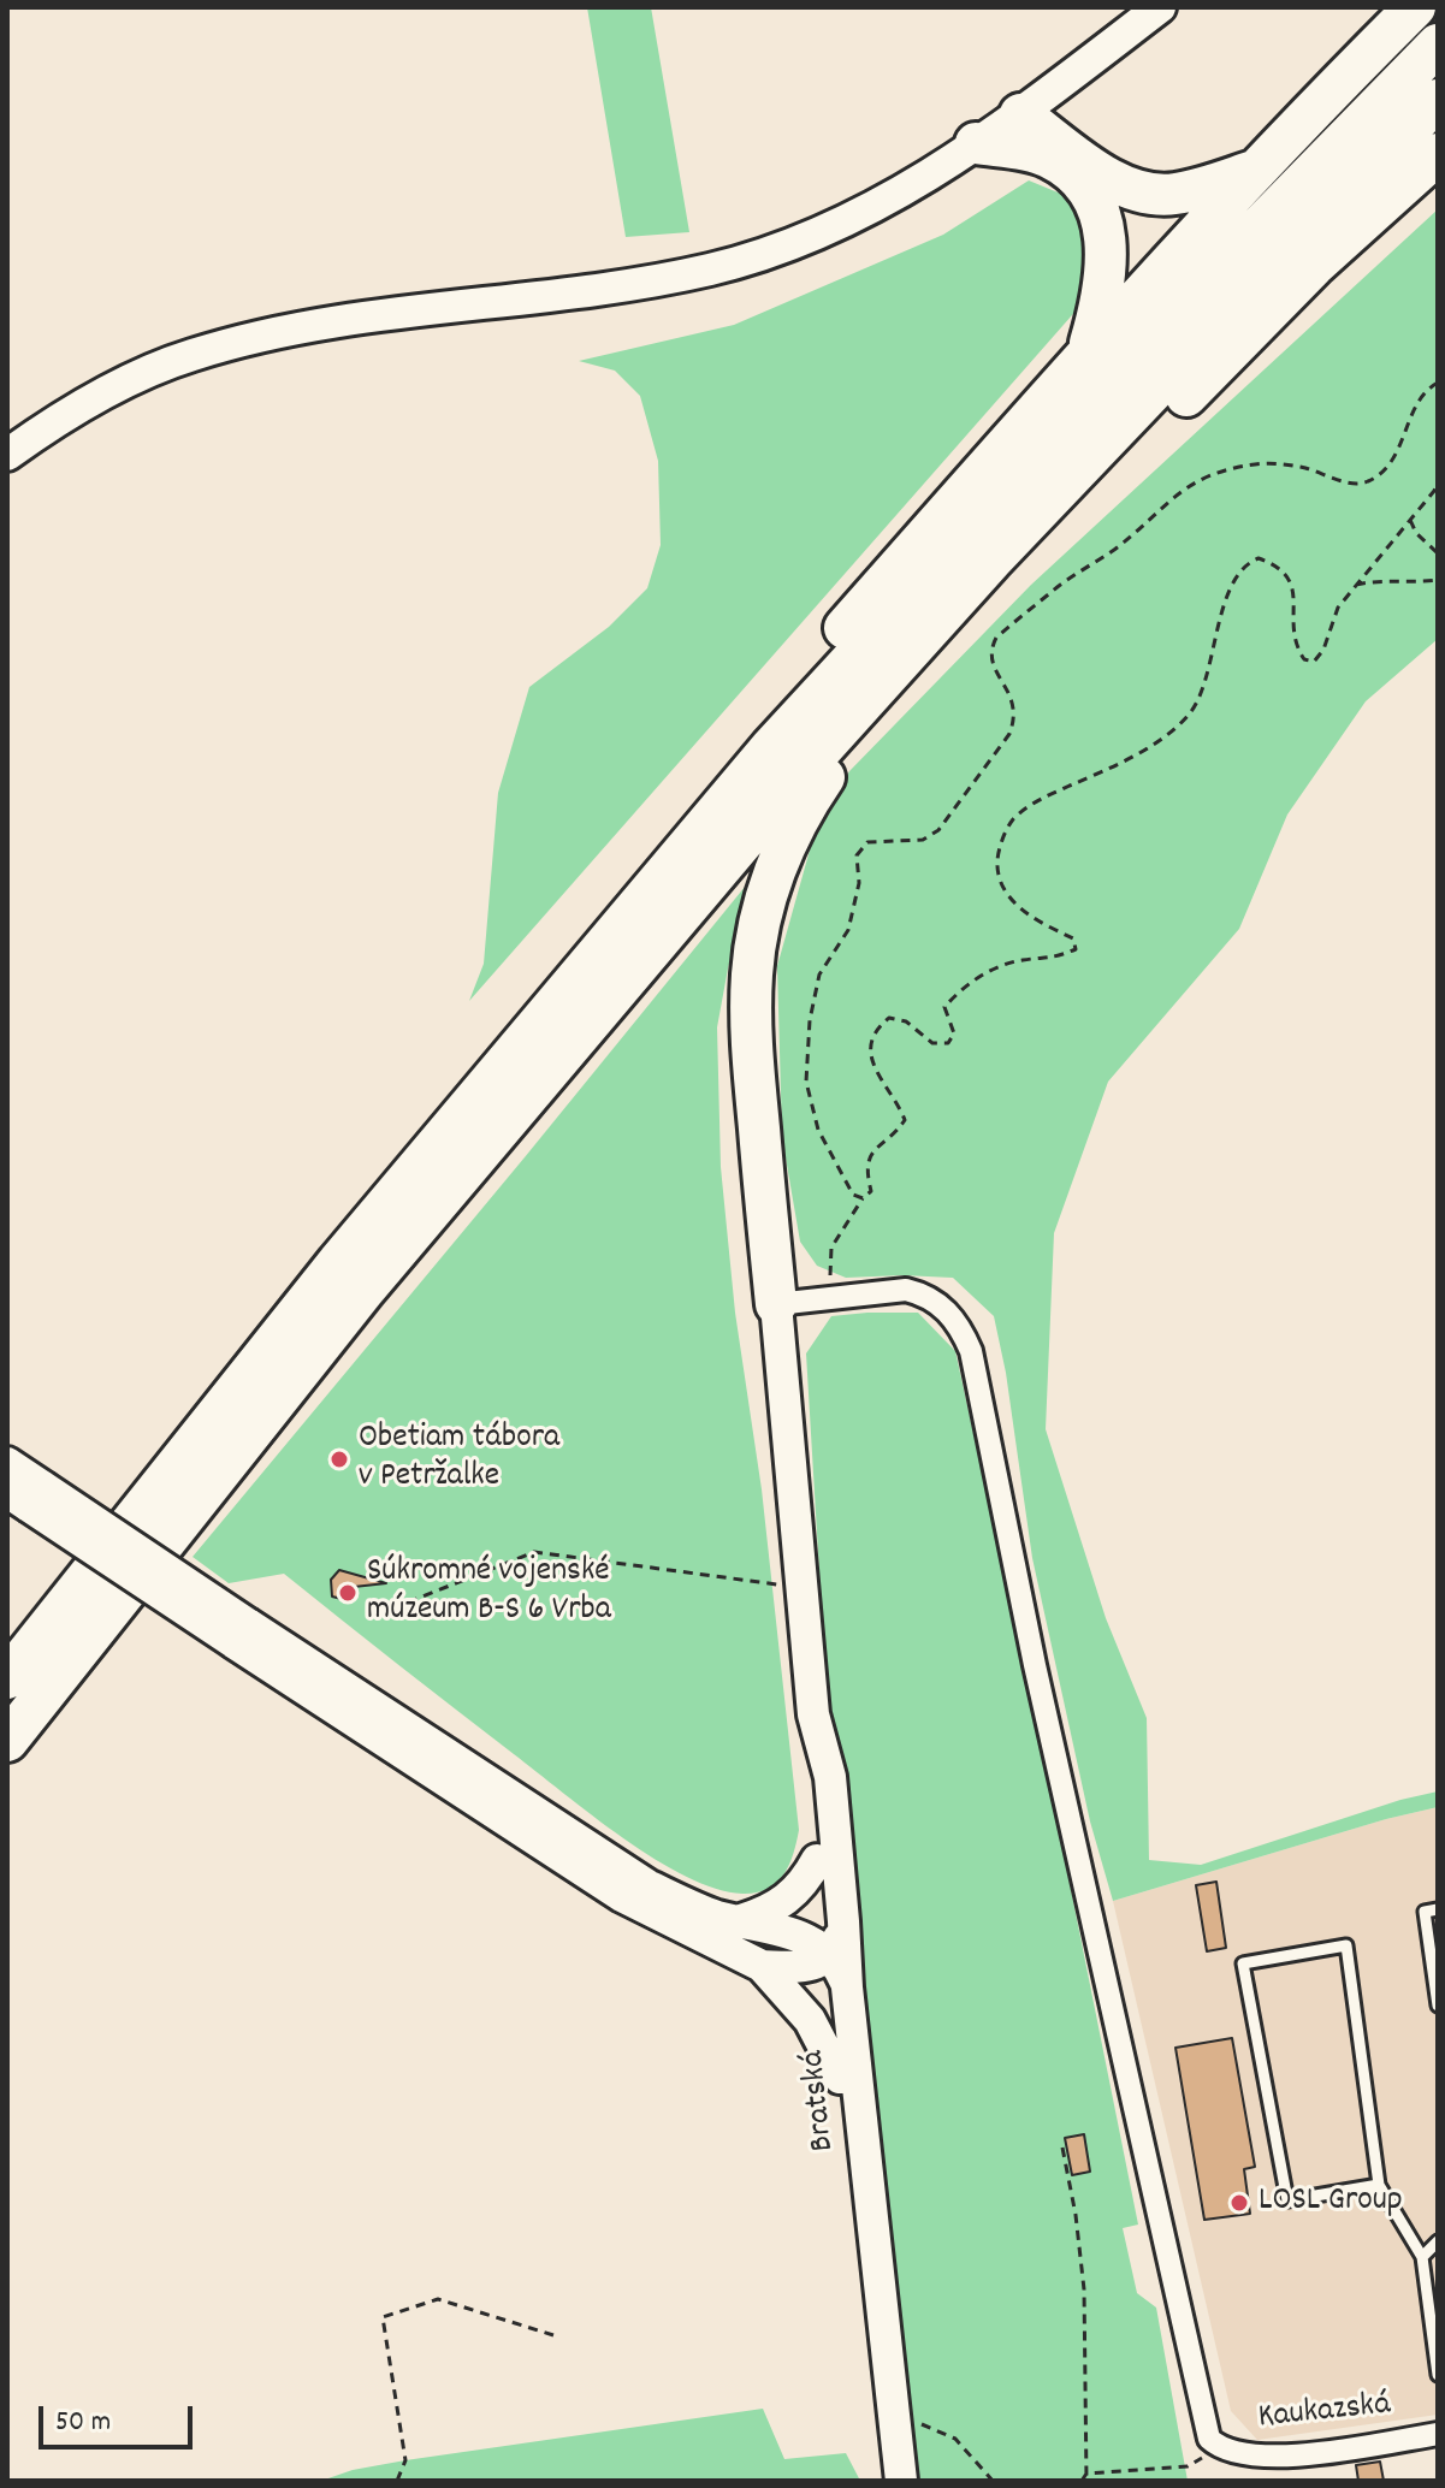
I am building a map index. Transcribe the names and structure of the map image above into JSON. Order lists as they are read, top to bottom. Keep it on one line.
{"streets":{"main road":["Bratská"],"street":["Kaukazská"]},"places":["Obetiam tábora v Petržalke","Súkromné vojenské múzeum B-S 6 Vrba","LOSL Group"],"scale_bar":"50 m"}
